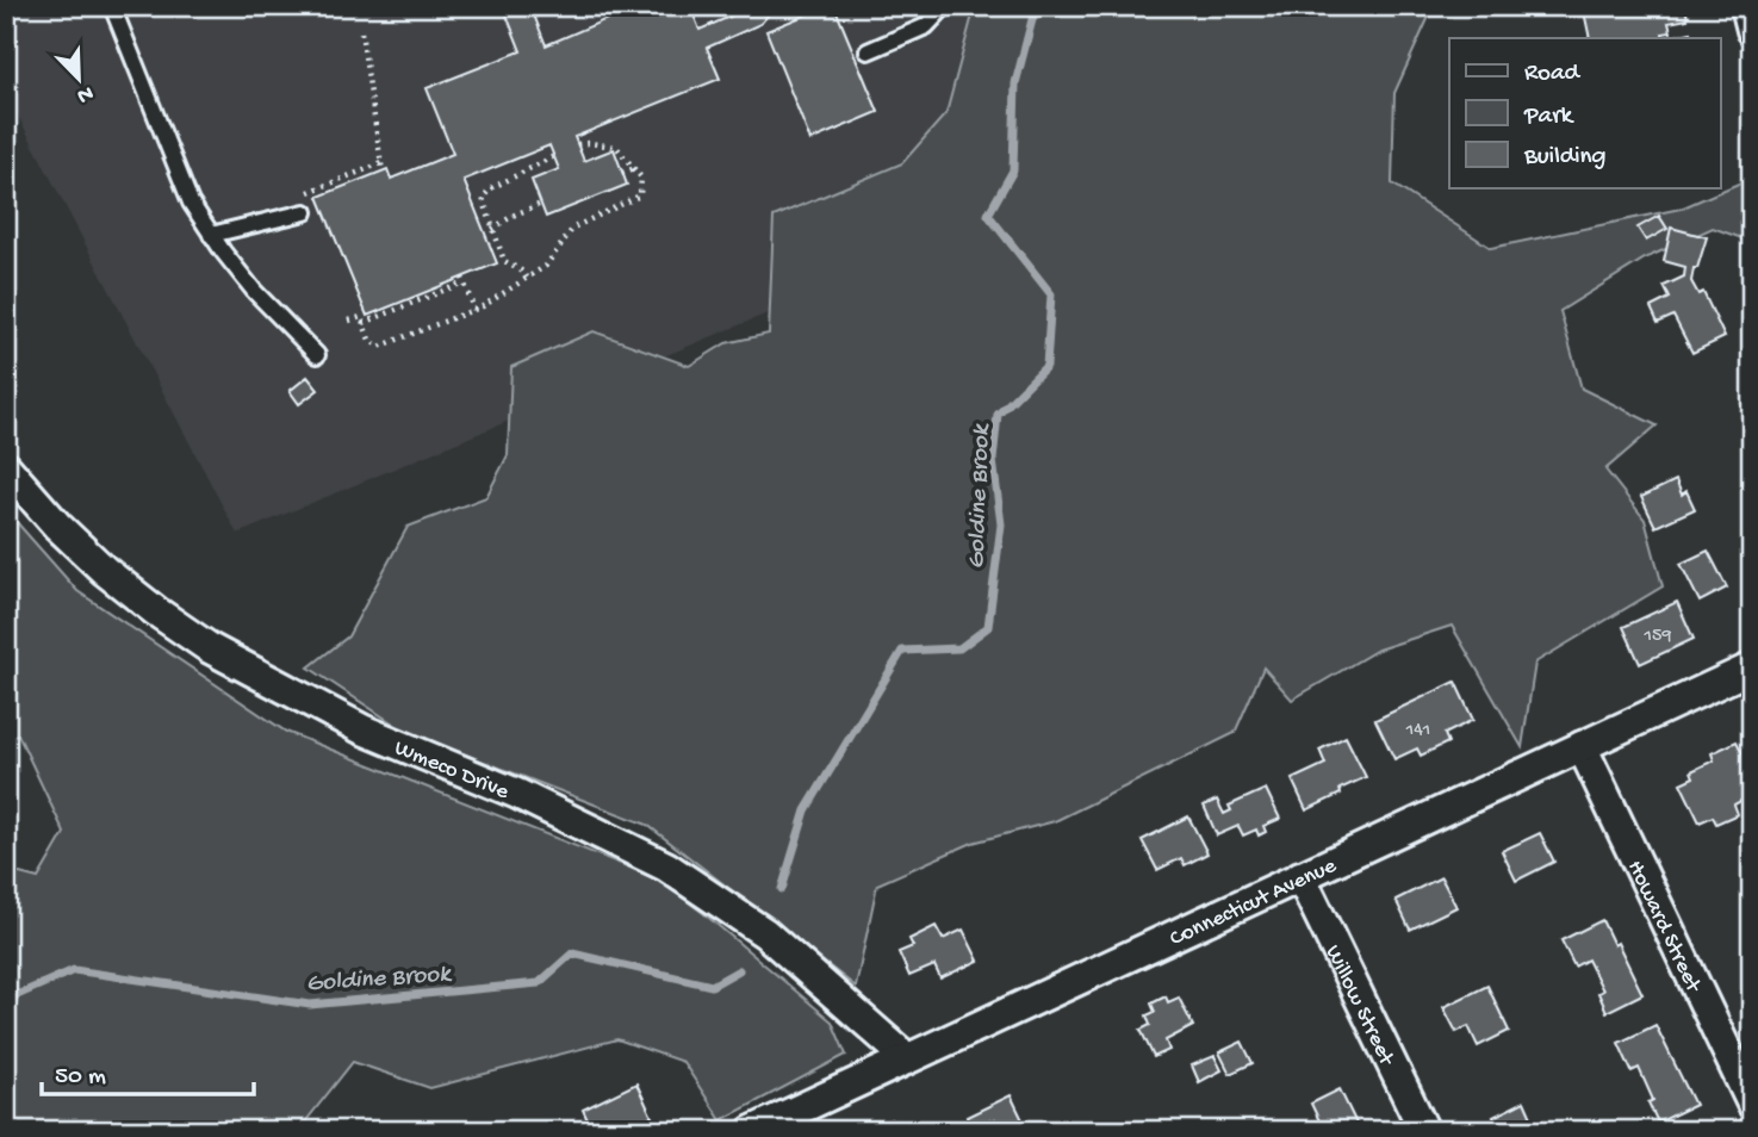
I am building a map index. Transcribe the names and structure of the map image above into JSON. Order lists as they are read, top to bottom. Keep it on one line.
{"streets":{"street":["Wmeco Drive","Connecticut Avenue","Howard Street","Willow Street"]},"crossings":[["Wmeco Drive","Connecticut Avenue"],["Connecticut Avenue","Howard Street"],["Connecticut Avenue","Willow Street"]],"water":["Goldine Brook"],"house_numbers":["159","141"],"legend":["Road","Park","Building"],"scale_bar":"50 m","north":"bottom right"}
